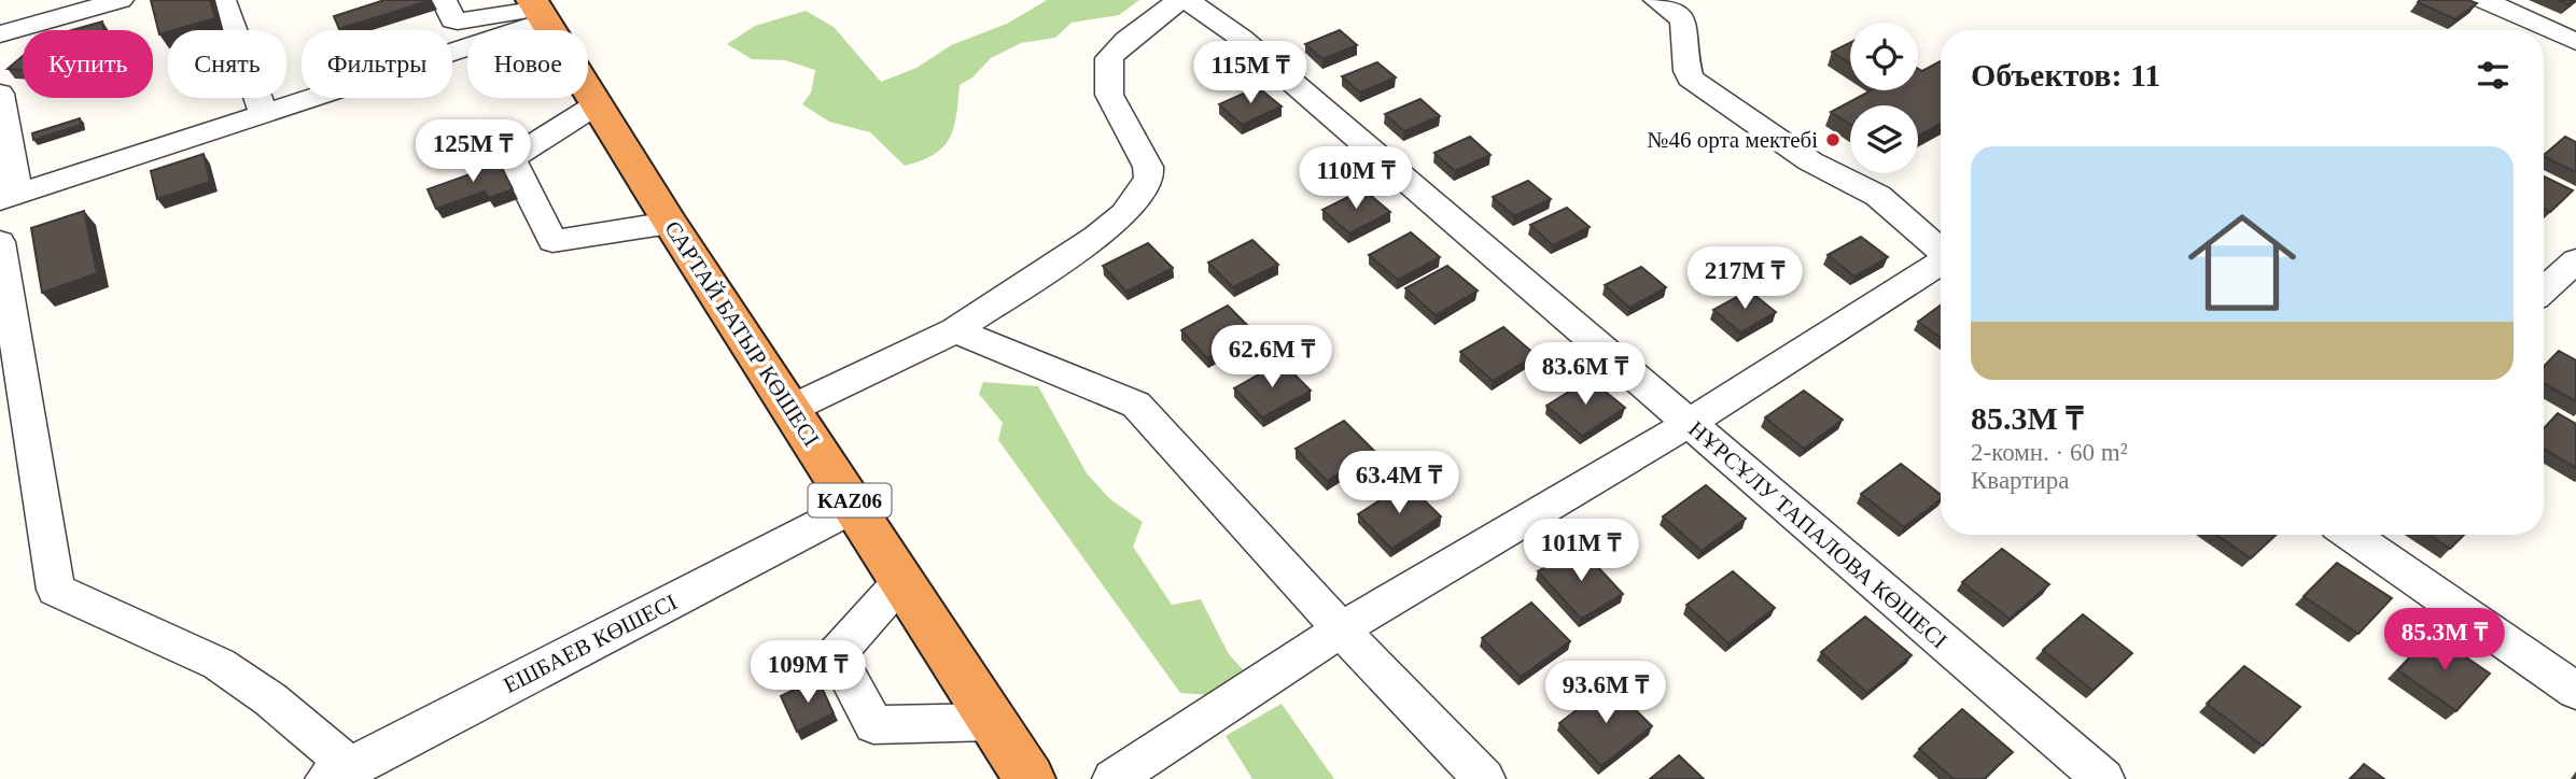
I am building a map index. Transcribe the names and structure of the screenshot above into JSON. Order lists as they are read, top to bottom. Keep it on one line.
{"streets":{"highway":["САРТАЙ БАТЫР КӨШЕСІ","KАZ06"],"street":["НҰРСҰЛУ ТАПАЛОВА КӨШЕСІ","ЕШБАЕВ КӨШЕСІ"]},"crossings":[["САРТАЙ БАТЫР КӨШЕСІ","ЕШБАЕВ КӨШЕСІ"]],"places":["№46 орта мектебі"],"page":{"chip":["Купить","Снять","Фильтры","Новое"],"heading":"Объектов: 11","price":["115M ₸","125M ₸","110M ₸","217M ₸","62.6M ₸","83.6M ₸","63.4M ₸","101M ₸","85.3M ₸","109M ₸","93.6M ₸"],"list":[{"name":"85.3M ₸","note":"2-комн. · 60 m² · Квартира"}]}}
